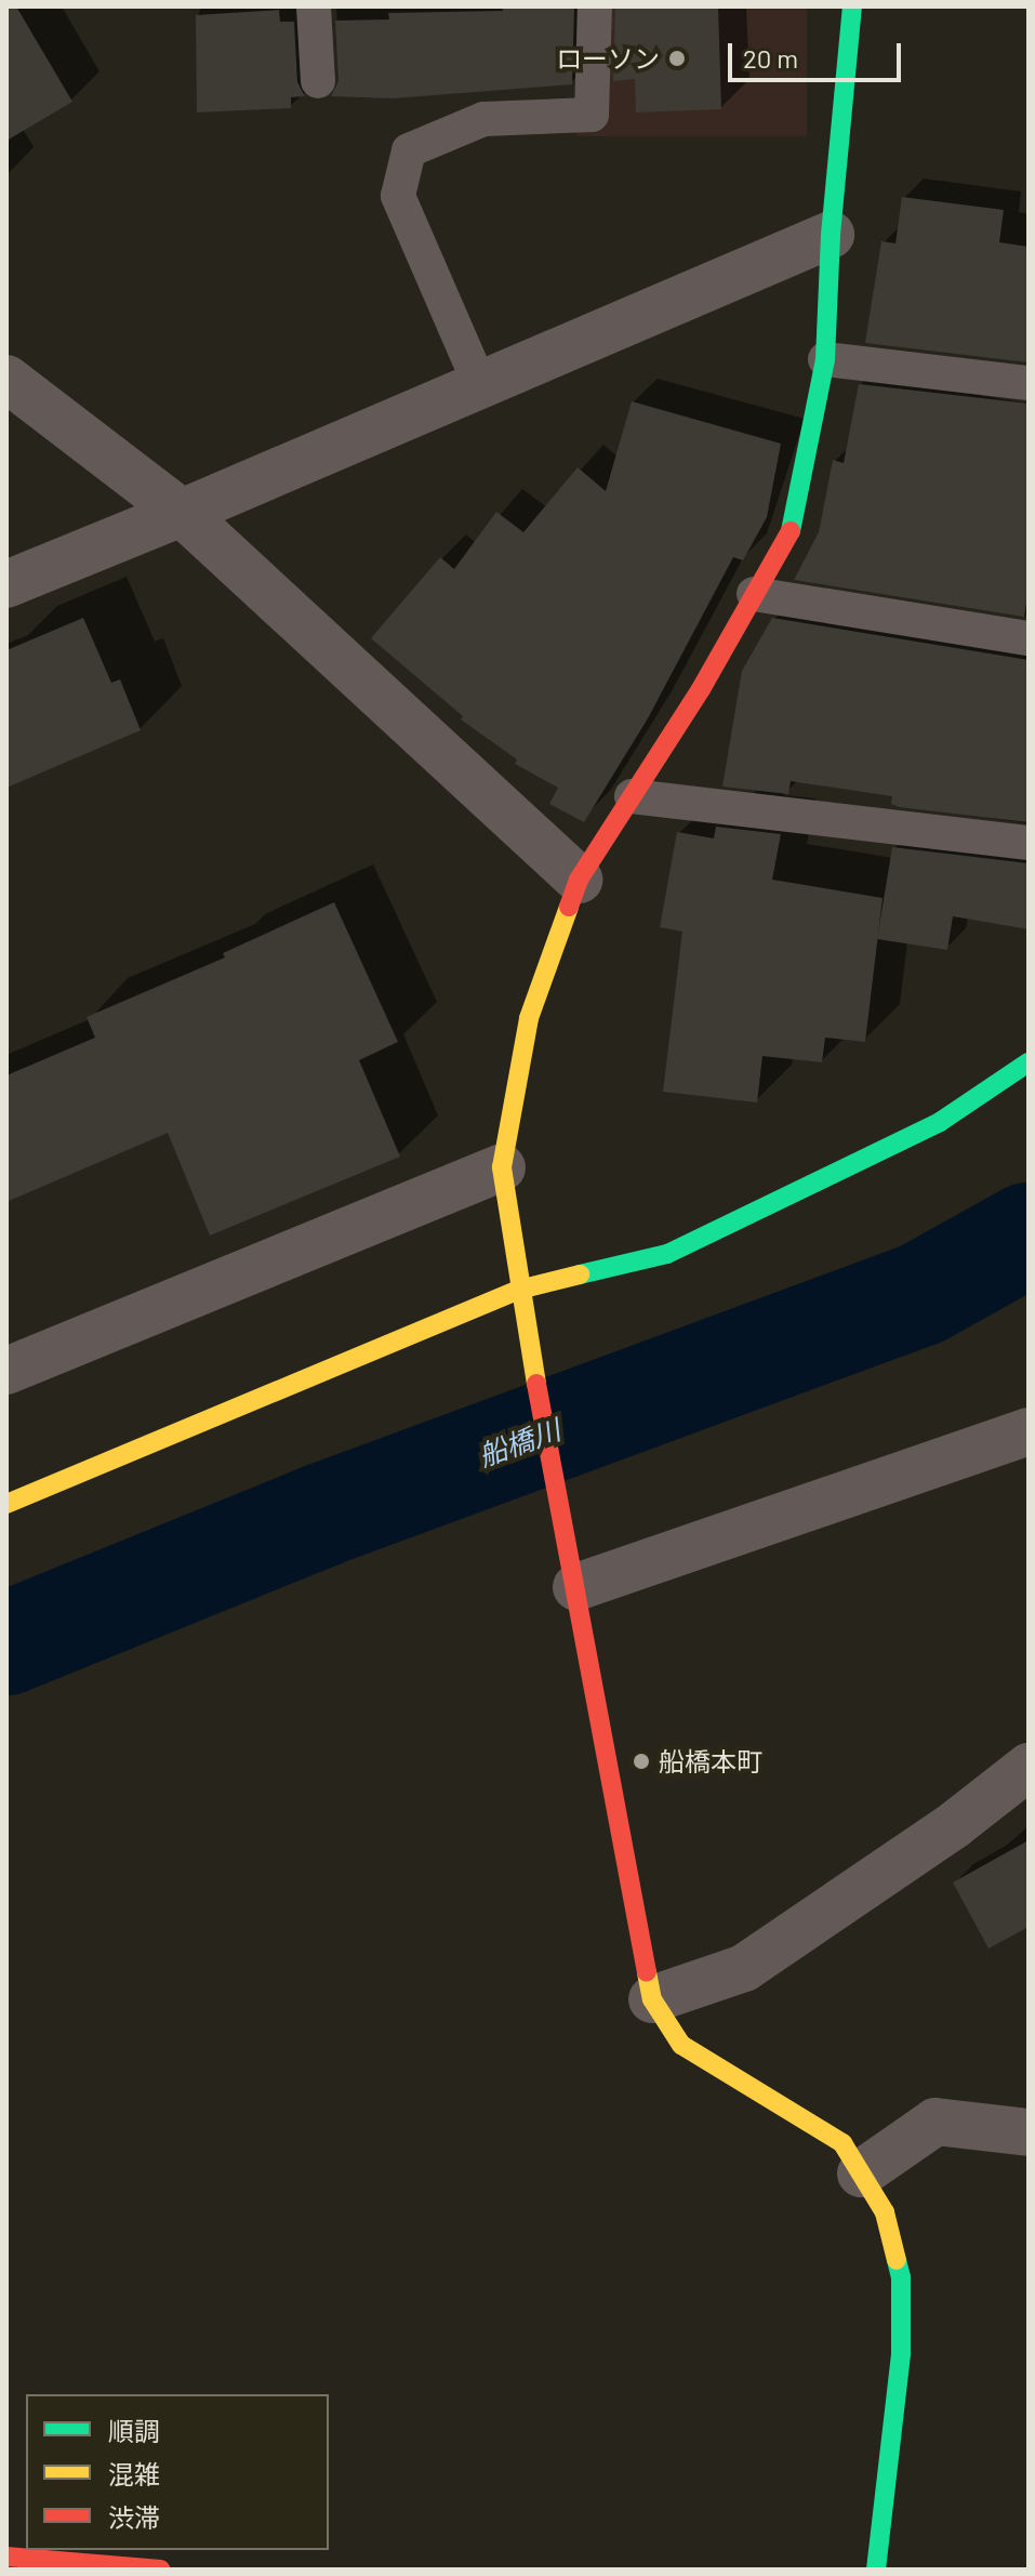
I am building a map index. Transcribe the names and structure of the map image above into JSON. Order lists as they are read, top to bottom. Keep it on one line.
{"water":["船橋川"],"places":["ローソン","船橋本町"],"legend":["順調","混雑","渋滞"],"scale_bar":"20 m"}
